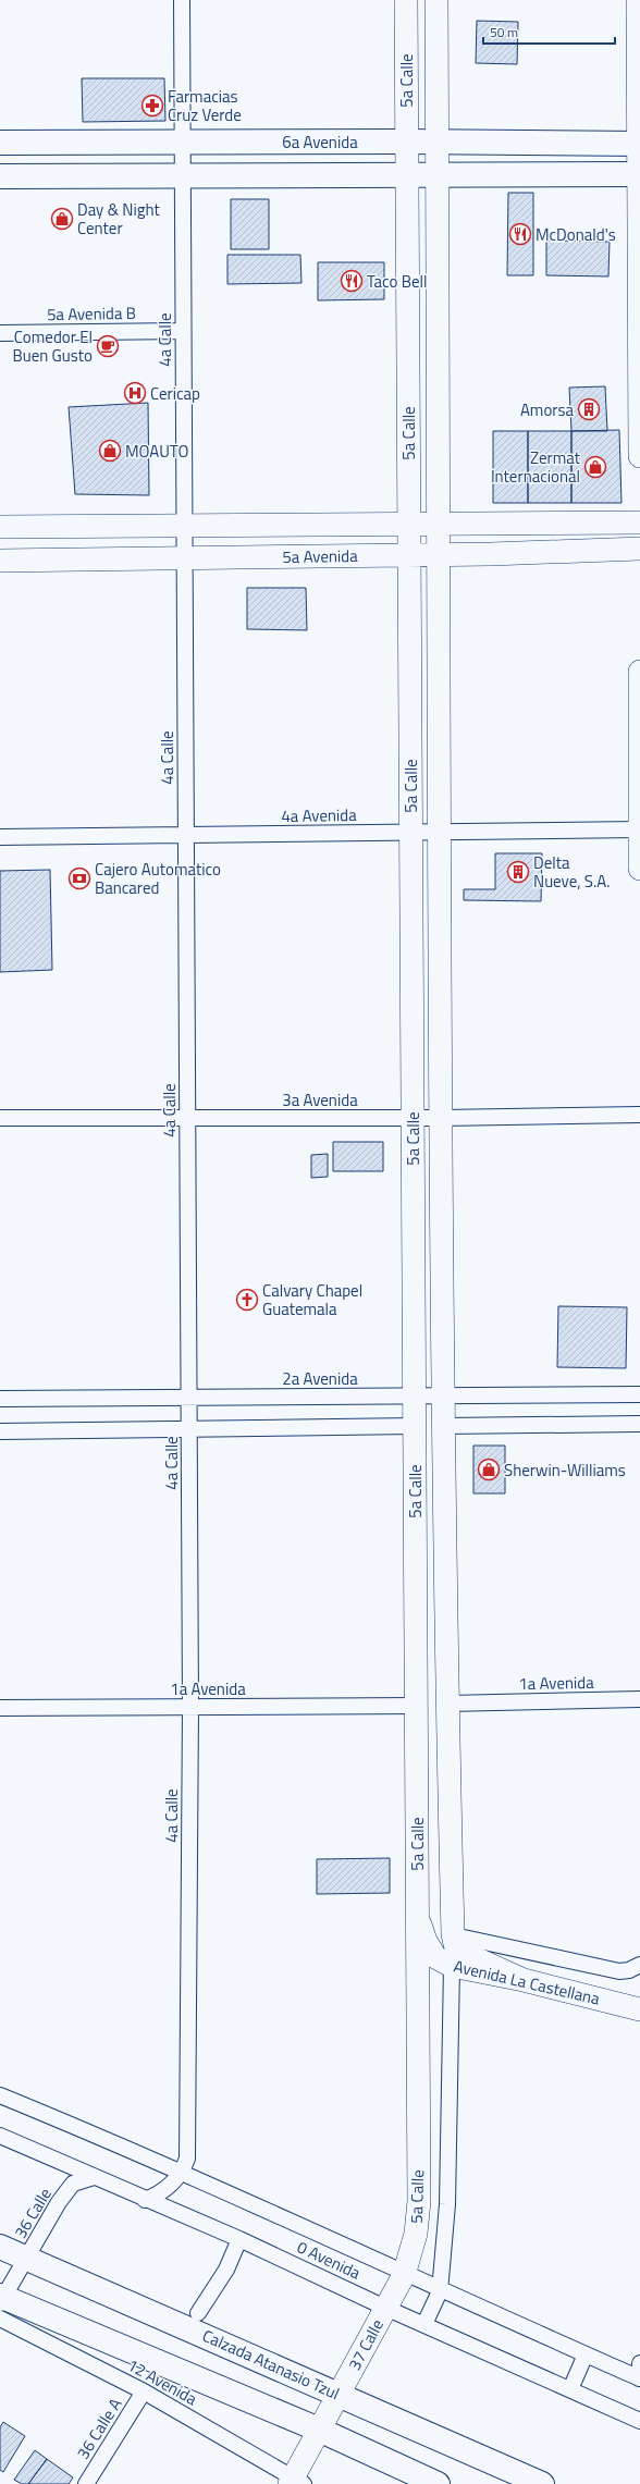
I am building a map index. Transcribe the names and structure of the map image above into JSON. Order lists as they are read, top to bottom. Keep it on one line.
{"streets":{"main road":["5a Calle","6a Avenida","5a Avenida","Avenida La Castellana","37 Calle","Calzada Atanasio Tzul"],"street":["5a Avenida B","4a Calle","4a Avenida","3a Avenida","2a Avenida","1a Avenida","36 Calle","0 Avenida","12 Avenida","36 Calle A"]},"crossings":[["5a Calle","6a Avenida"],["5a Calle","5a Avenida"],["5a Calle","4a Avenida"],["5a Calle","3a Avenida"],["5a Calle","2a Avenida"],["5a Calle","1a Avenida"],["5a Calle","Avenida La Castellana"],["5a Calle","0 Avenida"],["5a Calle","37 Calle"],["6a Avenida","4a Calle"],["5a Avenida B","4a Calle"],["4a Calle","5a Avenida"],["4a Calle","4a Avenida"],["4a Calle","3a Avenida"],["4a Calle","2a Avenida"],["4a Calle","1a Avenida"],["4a Calle","0 Avenida"],["36 Calle","0 Avenida"],["36 Calle","Calzada Atanasio Tzul"],["36 Calle","12 Avenida"],["0 Avenida","37 Calle"],["37 Calle","Calzada Atanasio Tzul"],["37 Calle","12 Avenida"],["12 Avenida","36 Calle A"]],"places":{"pharmacy":["Farmacias Cruz Verde"],"shop":["Day & Night Center","MOAUTO","Zermat Internacional","Sherwin-Williams"],"restaurant":["McDonald's","Taco Bell"],"cafe":["Comedor El Buen Gusto"],"hospital":["Cericap"],"building":["Amorsa","Delta Nueve, S.A."],"bank":["Cajero Automatico Bancared"],"church":["Calvary Chapel Guatemala"]},"scale_bar":"50 m"}
